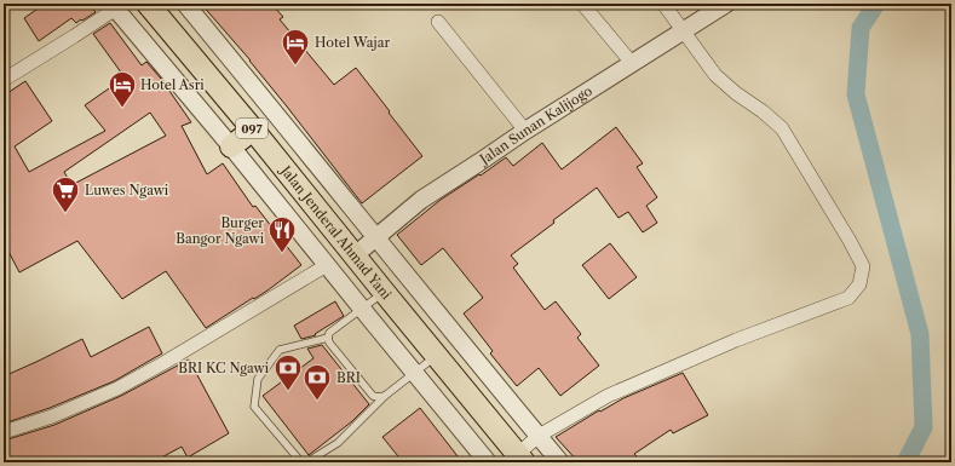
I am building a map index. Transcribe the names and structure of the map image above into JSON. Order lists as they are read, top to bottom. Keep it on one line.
{"streets":{"main road":["097","Jalan Jenderal Ahmad Yani"],"street":["Jalan Sunan Kalijogo"]},"crossings":[["Jalan Sunan Kalijogo","Jalan Jenderal Ahmad Yani"]],"places":{"hotel":["Hotel Wajar","Hotel Asri"],"supermarket":["Luwes Ngawi"],"restaurant":["Burger Bangor Ngawi"],"bank":["BRI KC Ngawi","BRI"]}}
